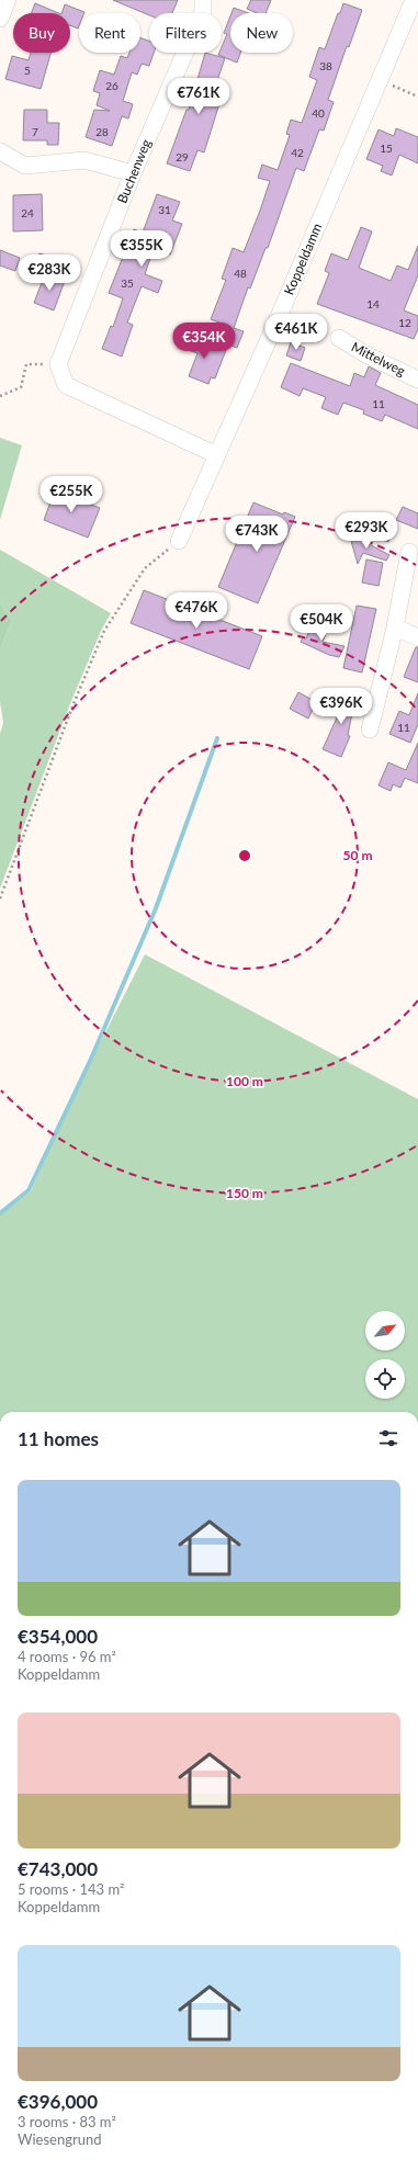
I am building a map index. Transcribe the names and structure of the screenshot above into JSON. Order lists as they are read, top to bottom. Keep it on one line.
{"streets":{"street":["Buchenweg","Koppeldamm","Mittelweg"]},"house_numbers":["38","5","26","40","7","28","15","42","29","31","24","48","35","14","12","11","11"],"north":"top right","page":{"chip":["Buy","Rent","Filters","New"],"price":["€761K","€355K","€283K","€461K","€354K","€255K","€293K","€743K","€476K","€504K","€396K"],"heading":"11 homes","list":[{"name":"€354,000","note":"4 rooms · 96 m² · Koppeldamm"},{"name":"€743,000","note":"5 rooms · 143 m² · Koppeldamm"},{"name":"€396,000","note":"3 rooms · 83 m² · Wiesengrund"}]},"rings":["50 m","100 m","150 m"]}
